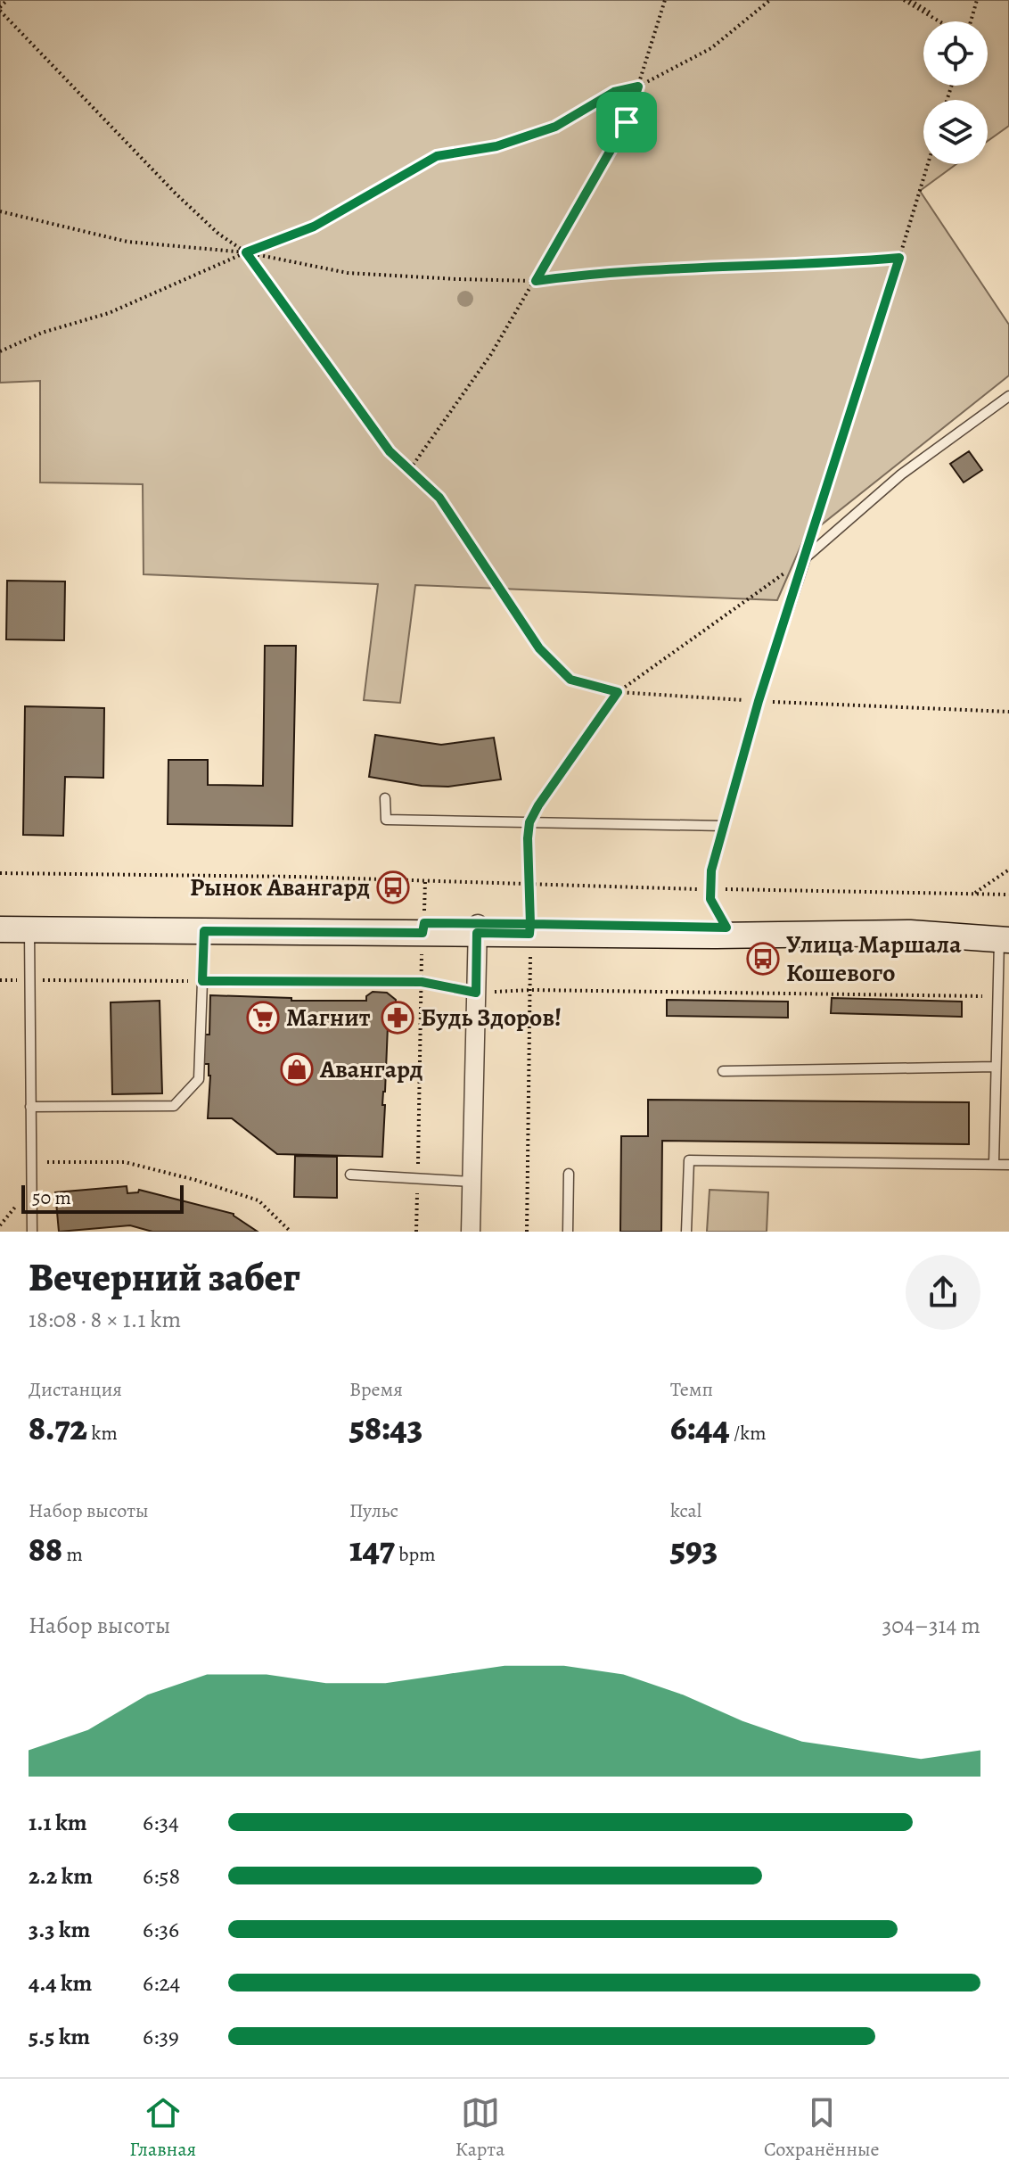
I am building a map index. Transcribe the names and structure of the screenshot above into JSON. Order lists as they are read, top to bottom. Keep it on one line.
{"places":{"bus stop":["Рынок Авангард","Улица Маршала Кошевого"],"supermarket":["Магнит"],"pharmacy":["Будь Здоров!"],"shop":["Авангард"]},"scale_bar":"50 m","page":{"scale":"50 m","heading":["Вечерний забег","18:08 · 8 × 1.1 km"],"stats":[["Дистанция","8.72 km"],["Время","58:43"],["Темп","6:44 /km"],["Набор высоты","88 m"],["Пульс","147 bpm"],["kcal","593"]],"chart":["Набор высоты","304–314 m"],"list":[{"name":"1.1 km","note":"6:34"},{"name":"2.2 km","note":"6:58"},{"name":"3.3 km","note":"6:36"},{"name":"4.4 km","note":"6:24"},{"name":"5.5 km","note":"6:39"}],"tabs":["Главная","Карта","Сохранённые"]}}
